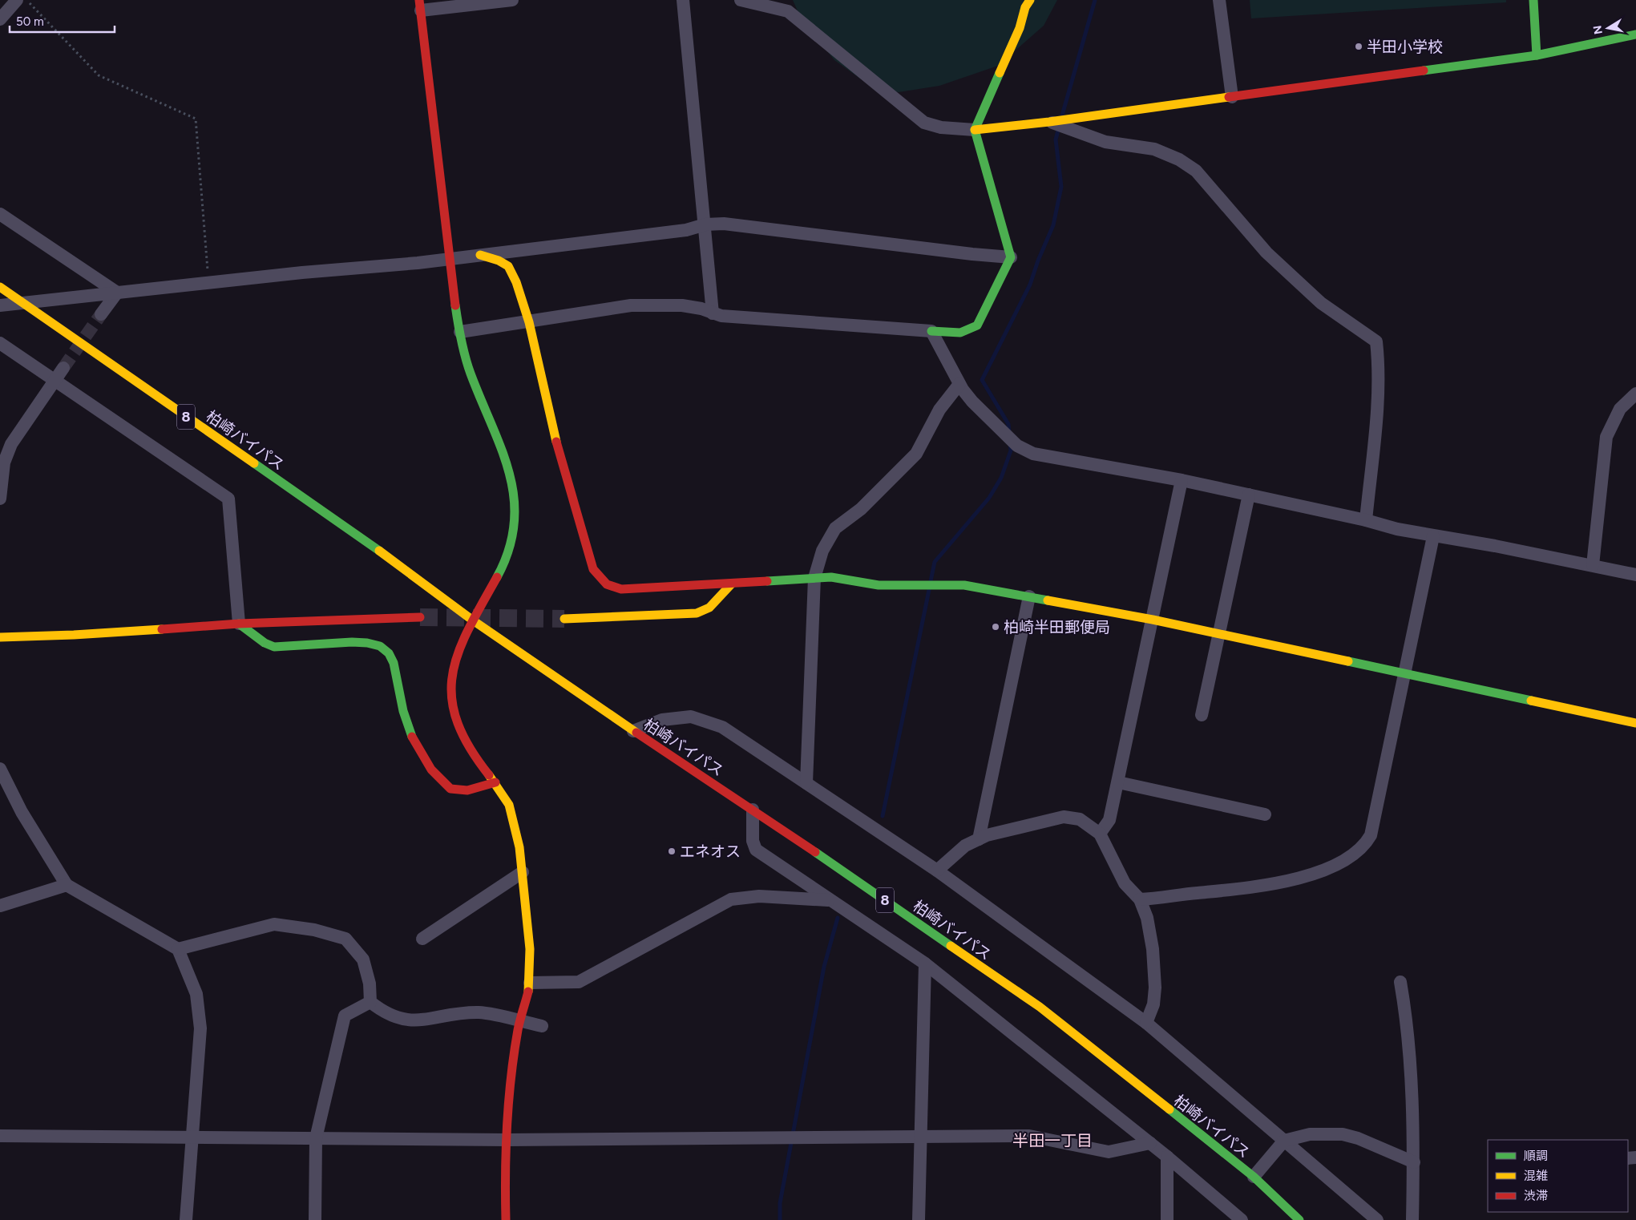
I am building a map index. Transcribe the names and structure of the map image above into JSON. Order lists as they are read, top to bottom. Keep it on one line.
{"streets":{"main road":["8","柏崎バイパス"]},"districts":["半田一丁目"],"places":["半田小学校","柏崎半田郵便局","エネオス"],"legend":["順調","混雑","渋滞"],"scale_bar":"50 m","north":"left"}
